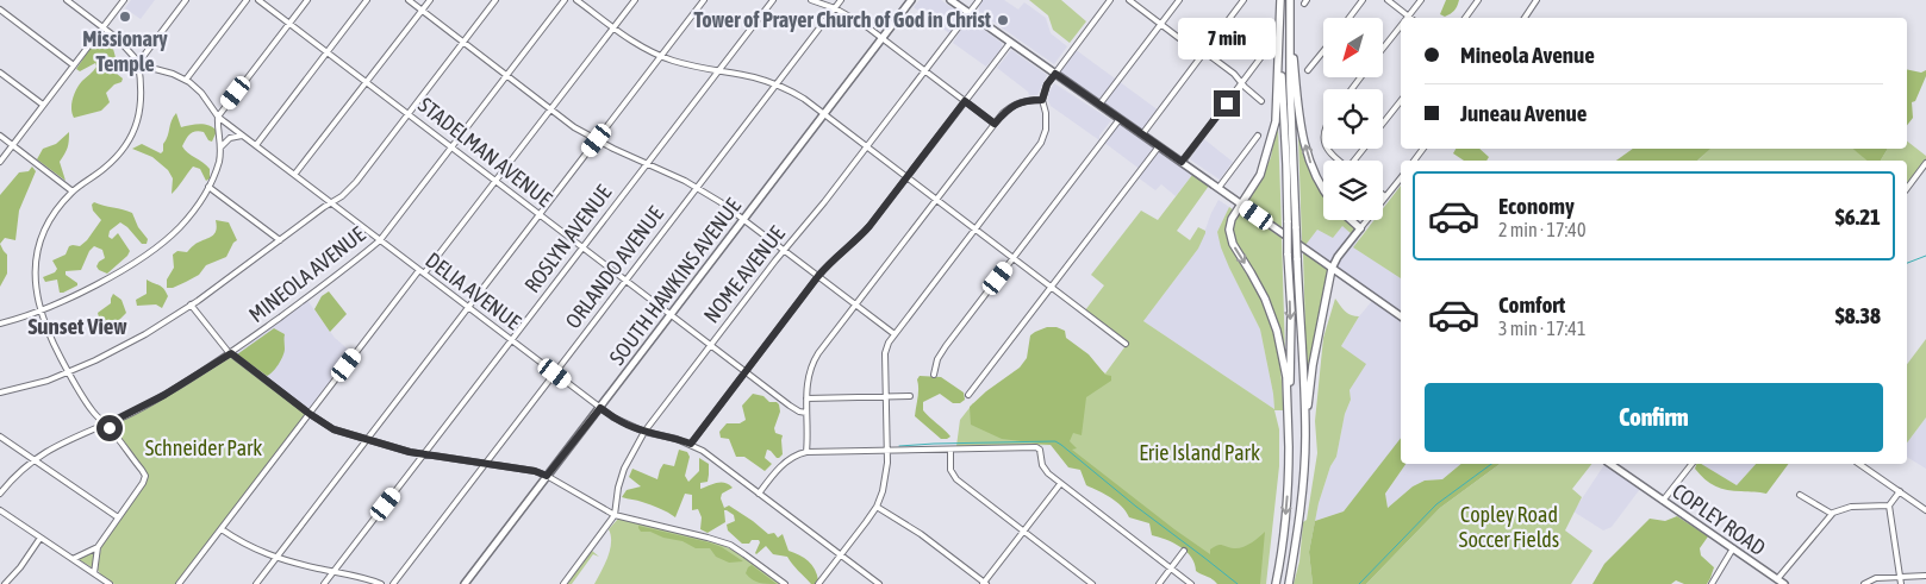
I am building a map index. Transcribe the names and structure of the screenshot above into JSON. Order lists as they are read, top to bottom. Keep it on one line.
{"streets":{"main road":["SOUTH HAWKINS AVENUE","COPLEY ROAD"],"street":["STADELMAN AVENUE","ROSLYN AVENUE","ORLANDO AVENUE","MINEOLA AVENUE","NOME AVENUE","DELIA AVENUE"]},"crossings":[["STADELMAN AVENUE","ROSLYN AVENUE"],["STADELMAN AVENUE","ORLANDO AVENUE"],["STADELMAN AVENUE","MINEOLA AVENUE"],["STADELMAN AVENUE","NOME AVENUE"],["STADELMAN AVENUE","SOUTH HAWKINS AVENUE"],["ROSLYN AVENUE","DELIA AVENUE"],["ORLANDO AVENUE","DELIA AVENUE"],["MINEOLA AVENUE","DELIA AVENUE"],["NOME AVENUE","DELIA AVENUE"],["SOUTH HAWKINS AVENUE","DELIA AVENUE"]],"districts":["Sunset View"],"parks":["Schneider Park","Erie Island Park","Copley Road Soccer Fields"],"places":["Missionary Temple","Tower of Prayer Church of God in Christ"],"north":"bottom left","page":{"bubble":"7 min","banner":["Mineola Avenue","Juneau Avenue"],"list":[{"name":"Economy","note":"2 min · 17:40","value":"$6.21"},{"name":"Comfort","note":"3 min · 17:41","value":"$8.38"}],"buttons":"Confirm"}}
